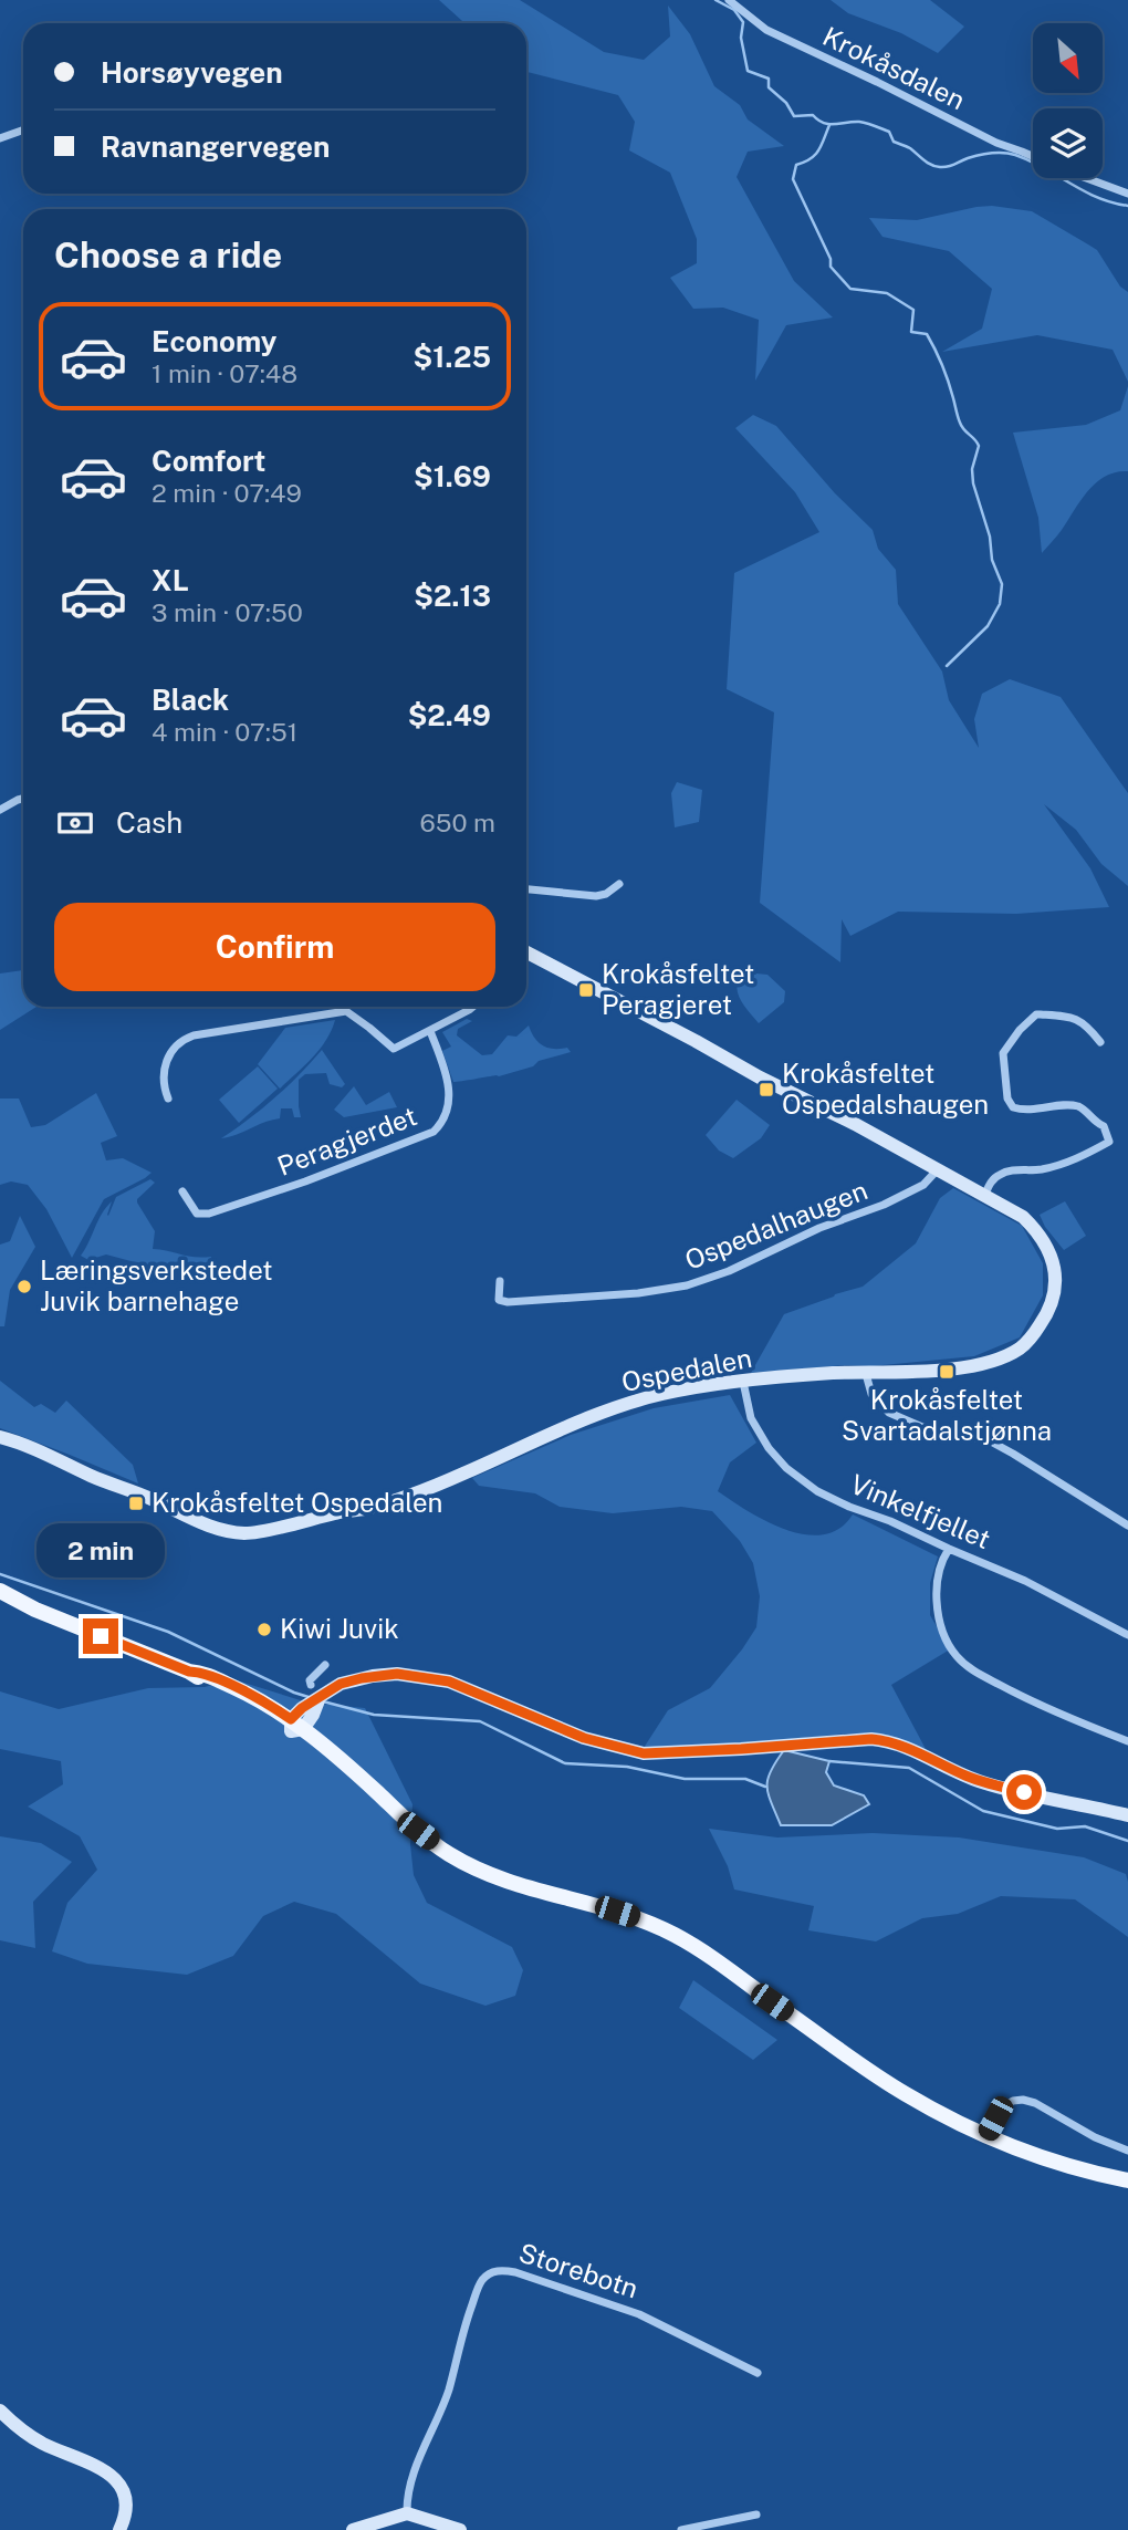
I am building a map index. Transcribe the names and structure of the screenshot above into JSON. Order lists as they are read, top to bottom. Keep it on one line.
{"streets":{"street":["Krokåsdalen","Peragjerdet","Ospedalhaugen","Ospedalen","Vinkelfjellet","Storebotn"]},"crossings":[["Ospedalhaugen","Ospedalen"],["Ospedalen","Vinkelfjellet"]],"places":{"transit":["Krokåsfeltet Peragjeret","Krokåsfeltet Ospedalshaugen","Krokåsfeltet Svartadalstjønna","Krokåsfeltet Ospedalen"],"other":["Læringsverkstedet Juvik barnehage","Kiwi Juvik"]},"north":"bottom right","page":{"banner":["Horsøyvegen","Ravnangervegen"],"heading":"Choose a ride","list":[{"name":"Economy","note":"1 min · 07:48","value":"$1.25"},{"name":"Comfort","note":"2 min · 07:49","value":"$1.69"},{"name":"XL","note":"3 min · 07:50","value":"$2.13"},{"name":"Black","note":"4 min · 07:51","value":"$2.49"}],"pay":["Cash","650 m"],"buttons":"Confirm","bubble":"2 min"}}
